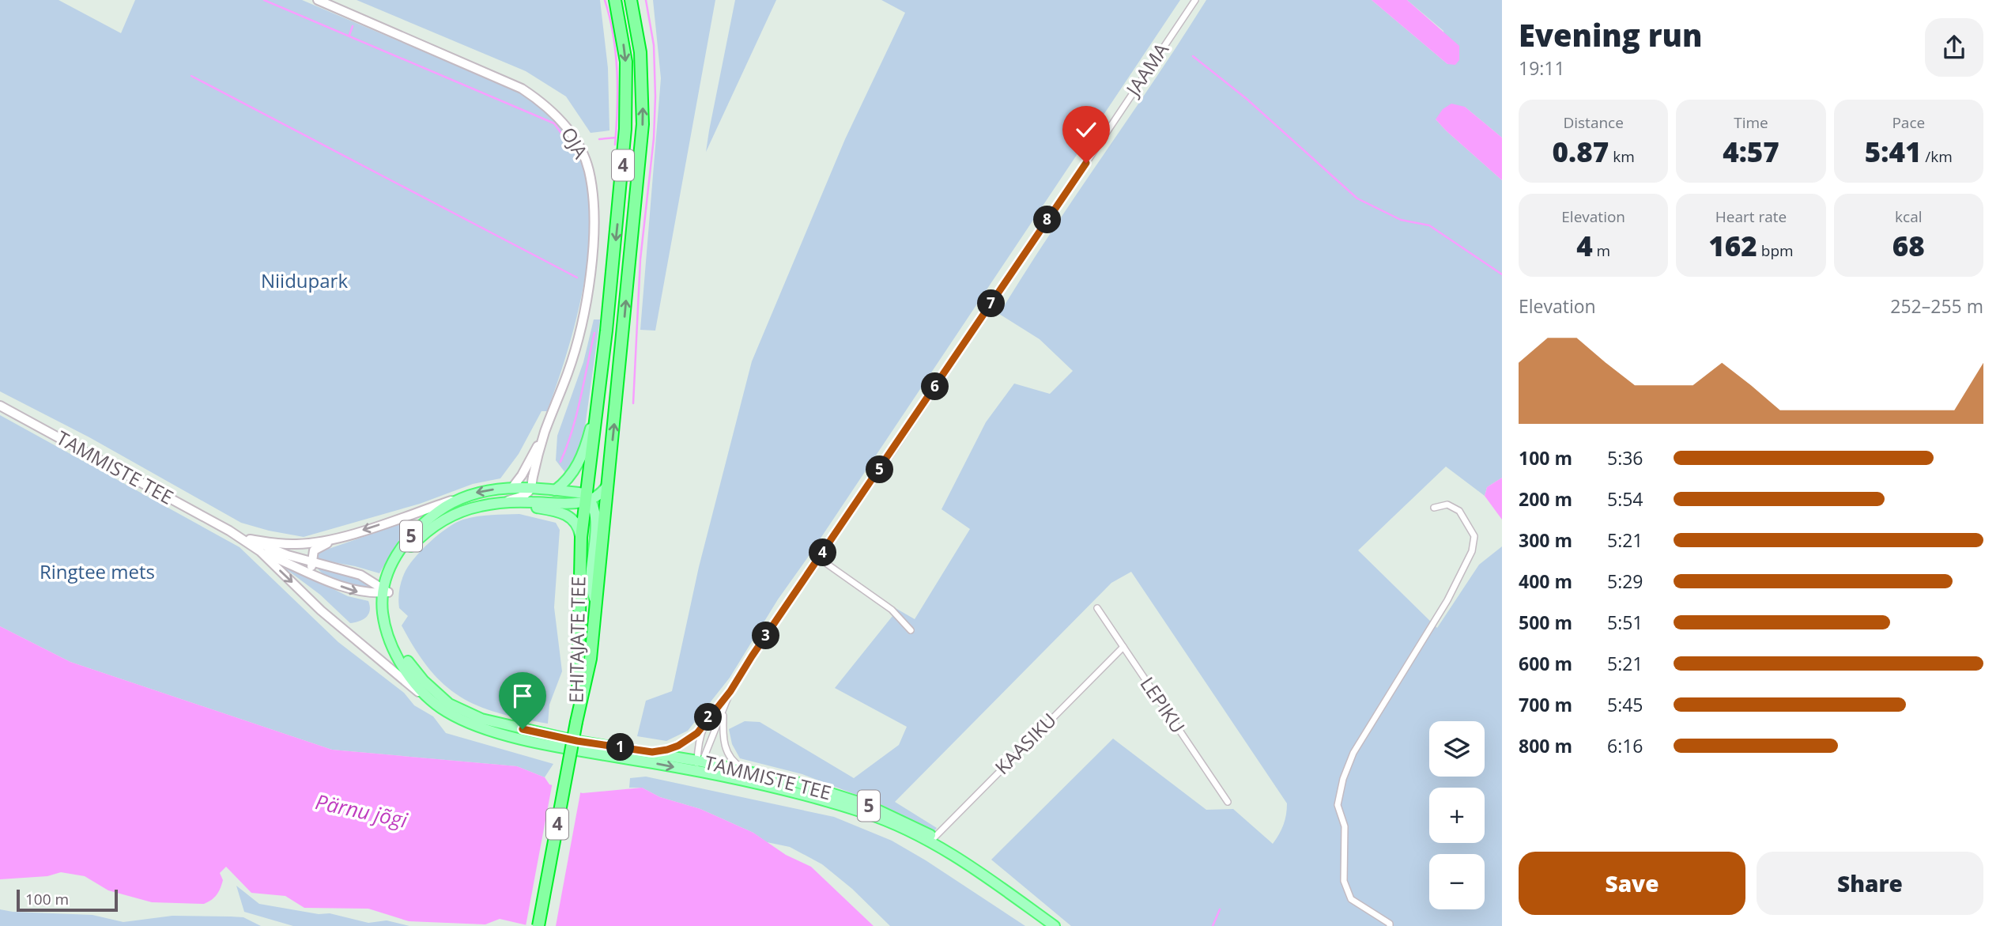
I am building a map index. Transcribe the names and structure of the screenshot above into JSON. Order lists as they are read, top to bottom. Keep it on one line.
{"streets":{"highway":["4","EHITAJATE TEE"],"main road":["OJA","TAMMISTE TEE","5"],"street":["JAAMA","LEPIKU","KAASIKU"]},"crossings":[["JAAMA","TAMMISTE TEE"],["OJA","5"],["4","EHITAJATE TEE"],["TAMMISTE TEE","5"],["TAMMISTE TEE","KAASIKU"],["5","EHITAJATE TEE"],["LEPIKU","KAASIKU"]],"water":["Pärnu jõgi"],"parks":["Niidupark","Ringtee mets"],"scale_bar":"100 m","page":{"heading":["Evening run","19:11"],"stats":[["Distance","0.87 km"],["Time","4:57"],["Pace","5:41 /km"],["Elevation","4 m"],["Heart rate","162 bpm"],["kcal","68"]],"pins":["8","7","6","5","4","3","2","1"],"chart":["Elevation","252–255 m"],"list":[{"name":"100 m","note":"5:36"},{"name":"200 m","note":"5:54"},{"name":"300 m","note":"5:21"},{"name":"400 m","note":"5:29"},{"name":"500 m","note":"5:51"},{"name":"600 m","note":"5:21"},{"name":"700 m","note":"5:45"},{"name":"800 m","note":"6:16"}],"map_buttons":["+","−"],"buttons":["Save","Share"],"scale":"100 m"}}
